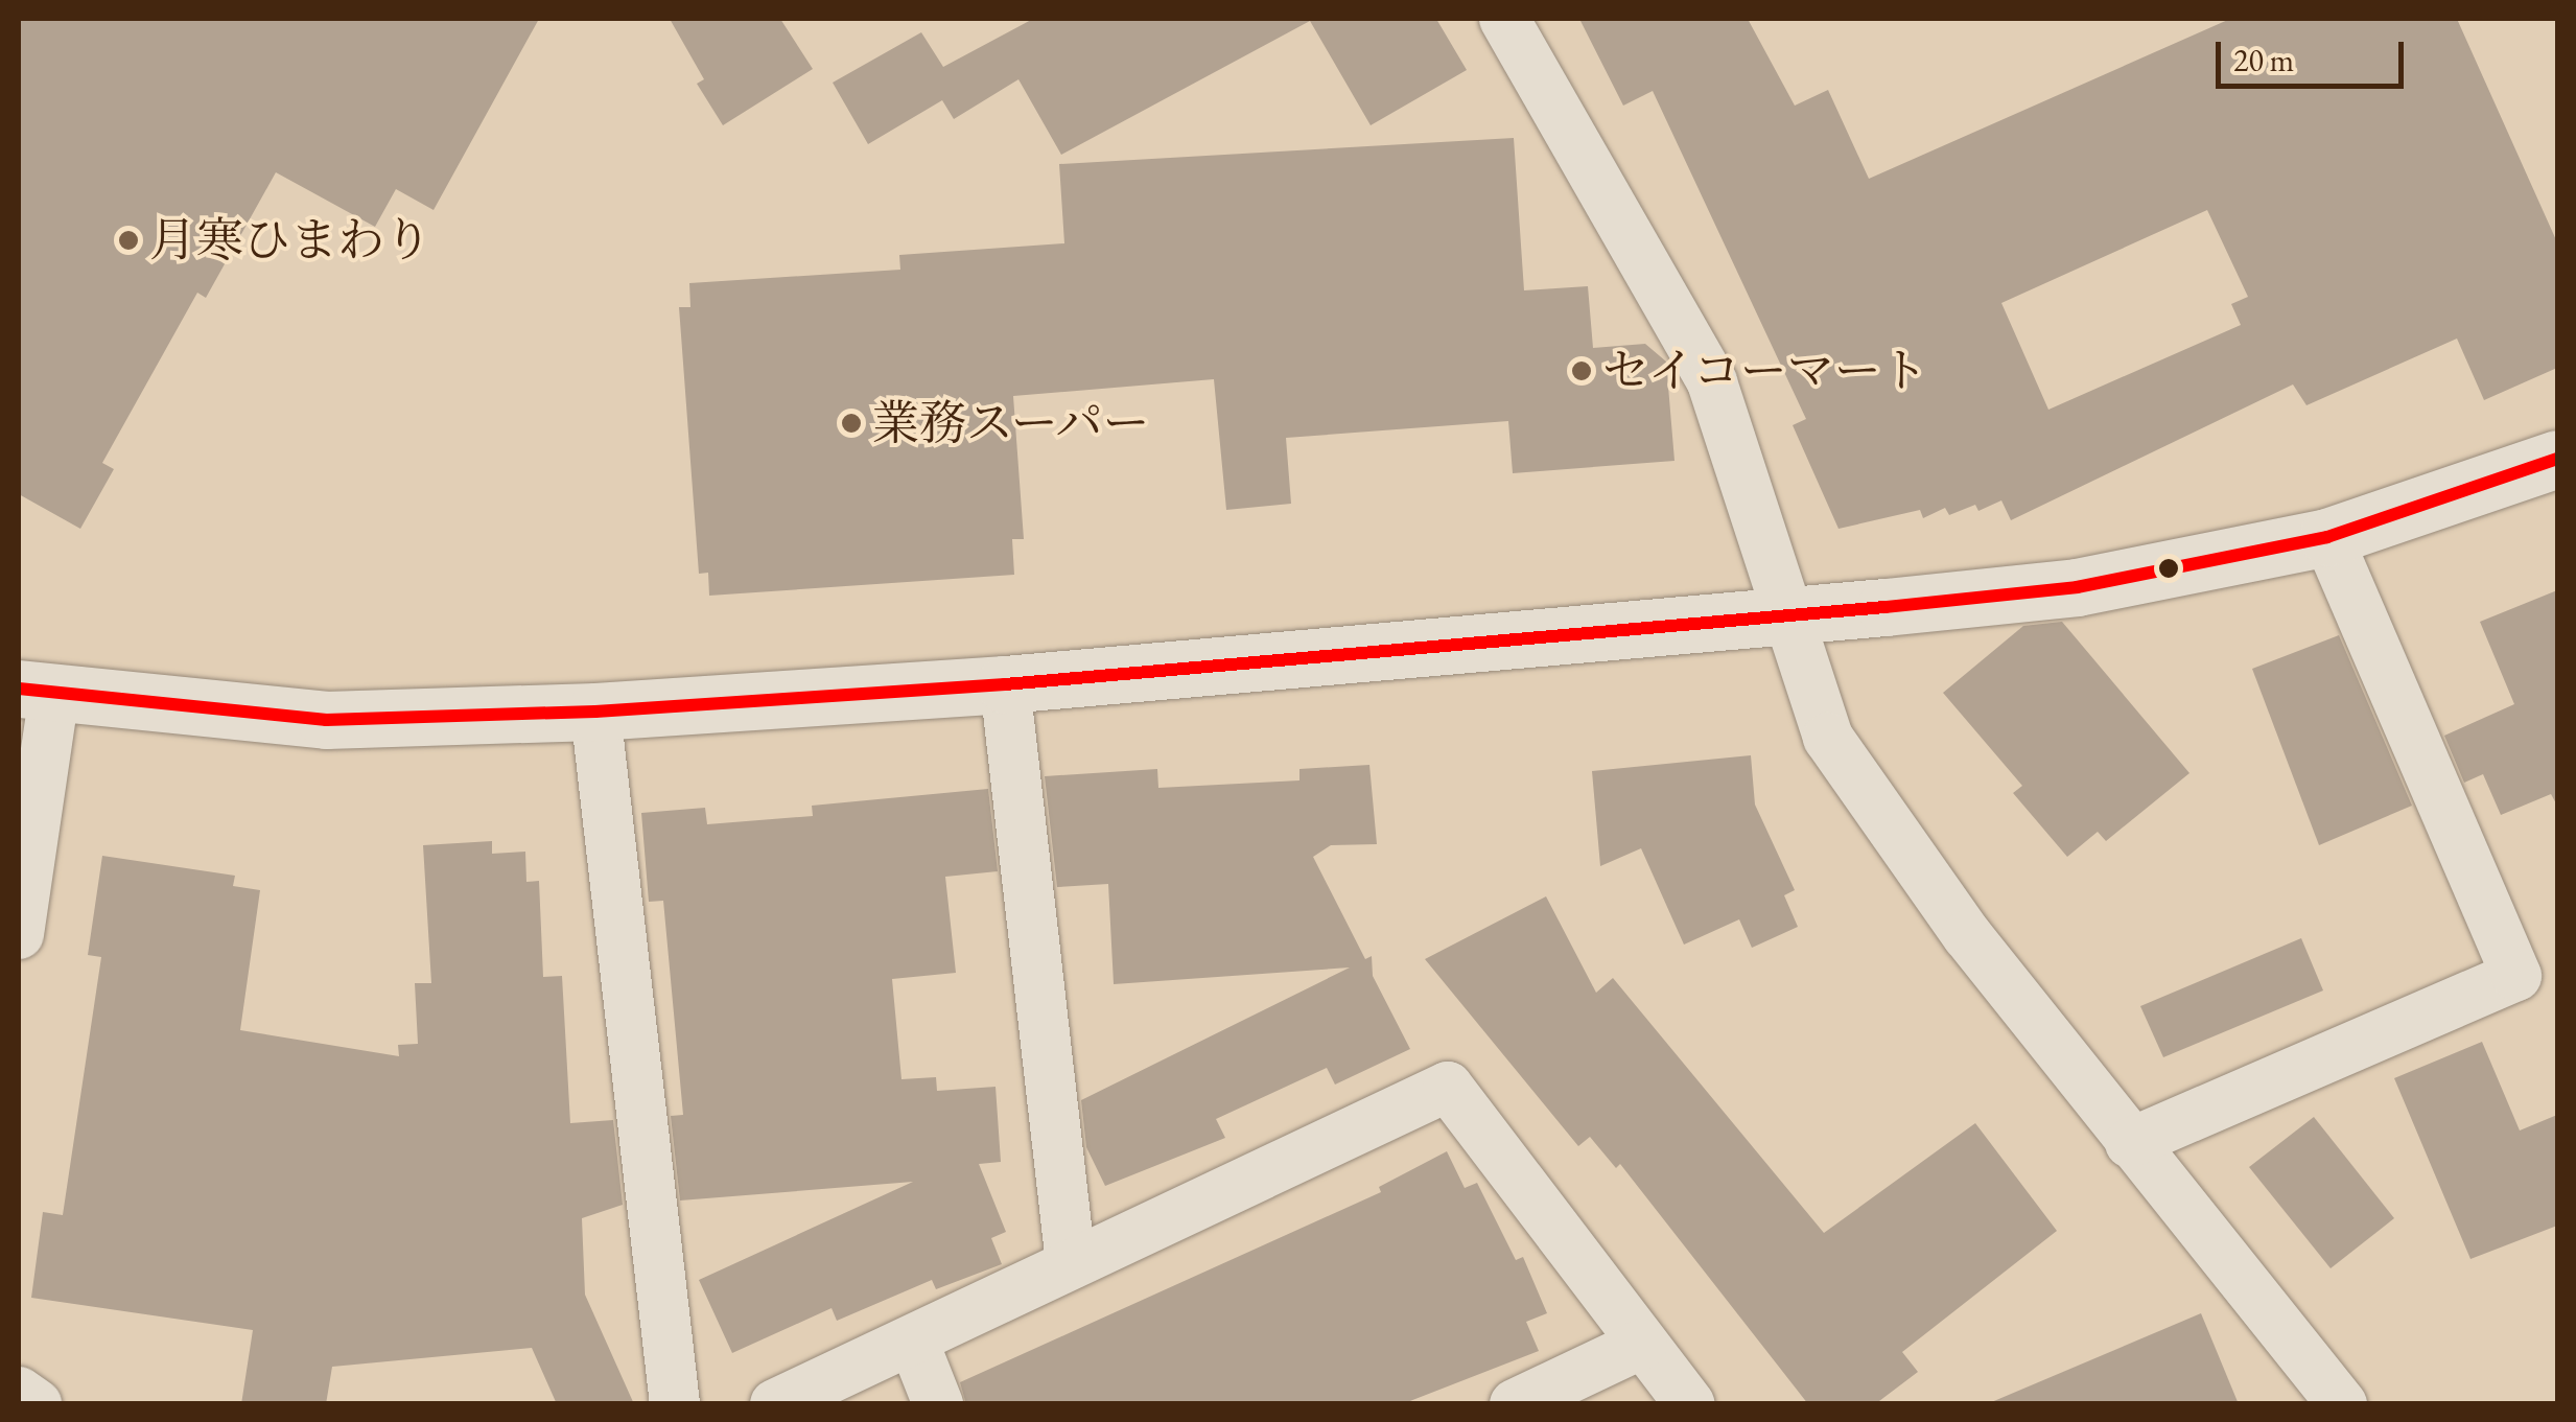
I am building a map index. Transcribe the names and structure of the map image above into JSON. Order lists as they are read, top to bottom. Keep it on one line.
{"places":["月寒ひまわり","セイコーマート","業務スーパー"],"scale_bar":"20 m"}
